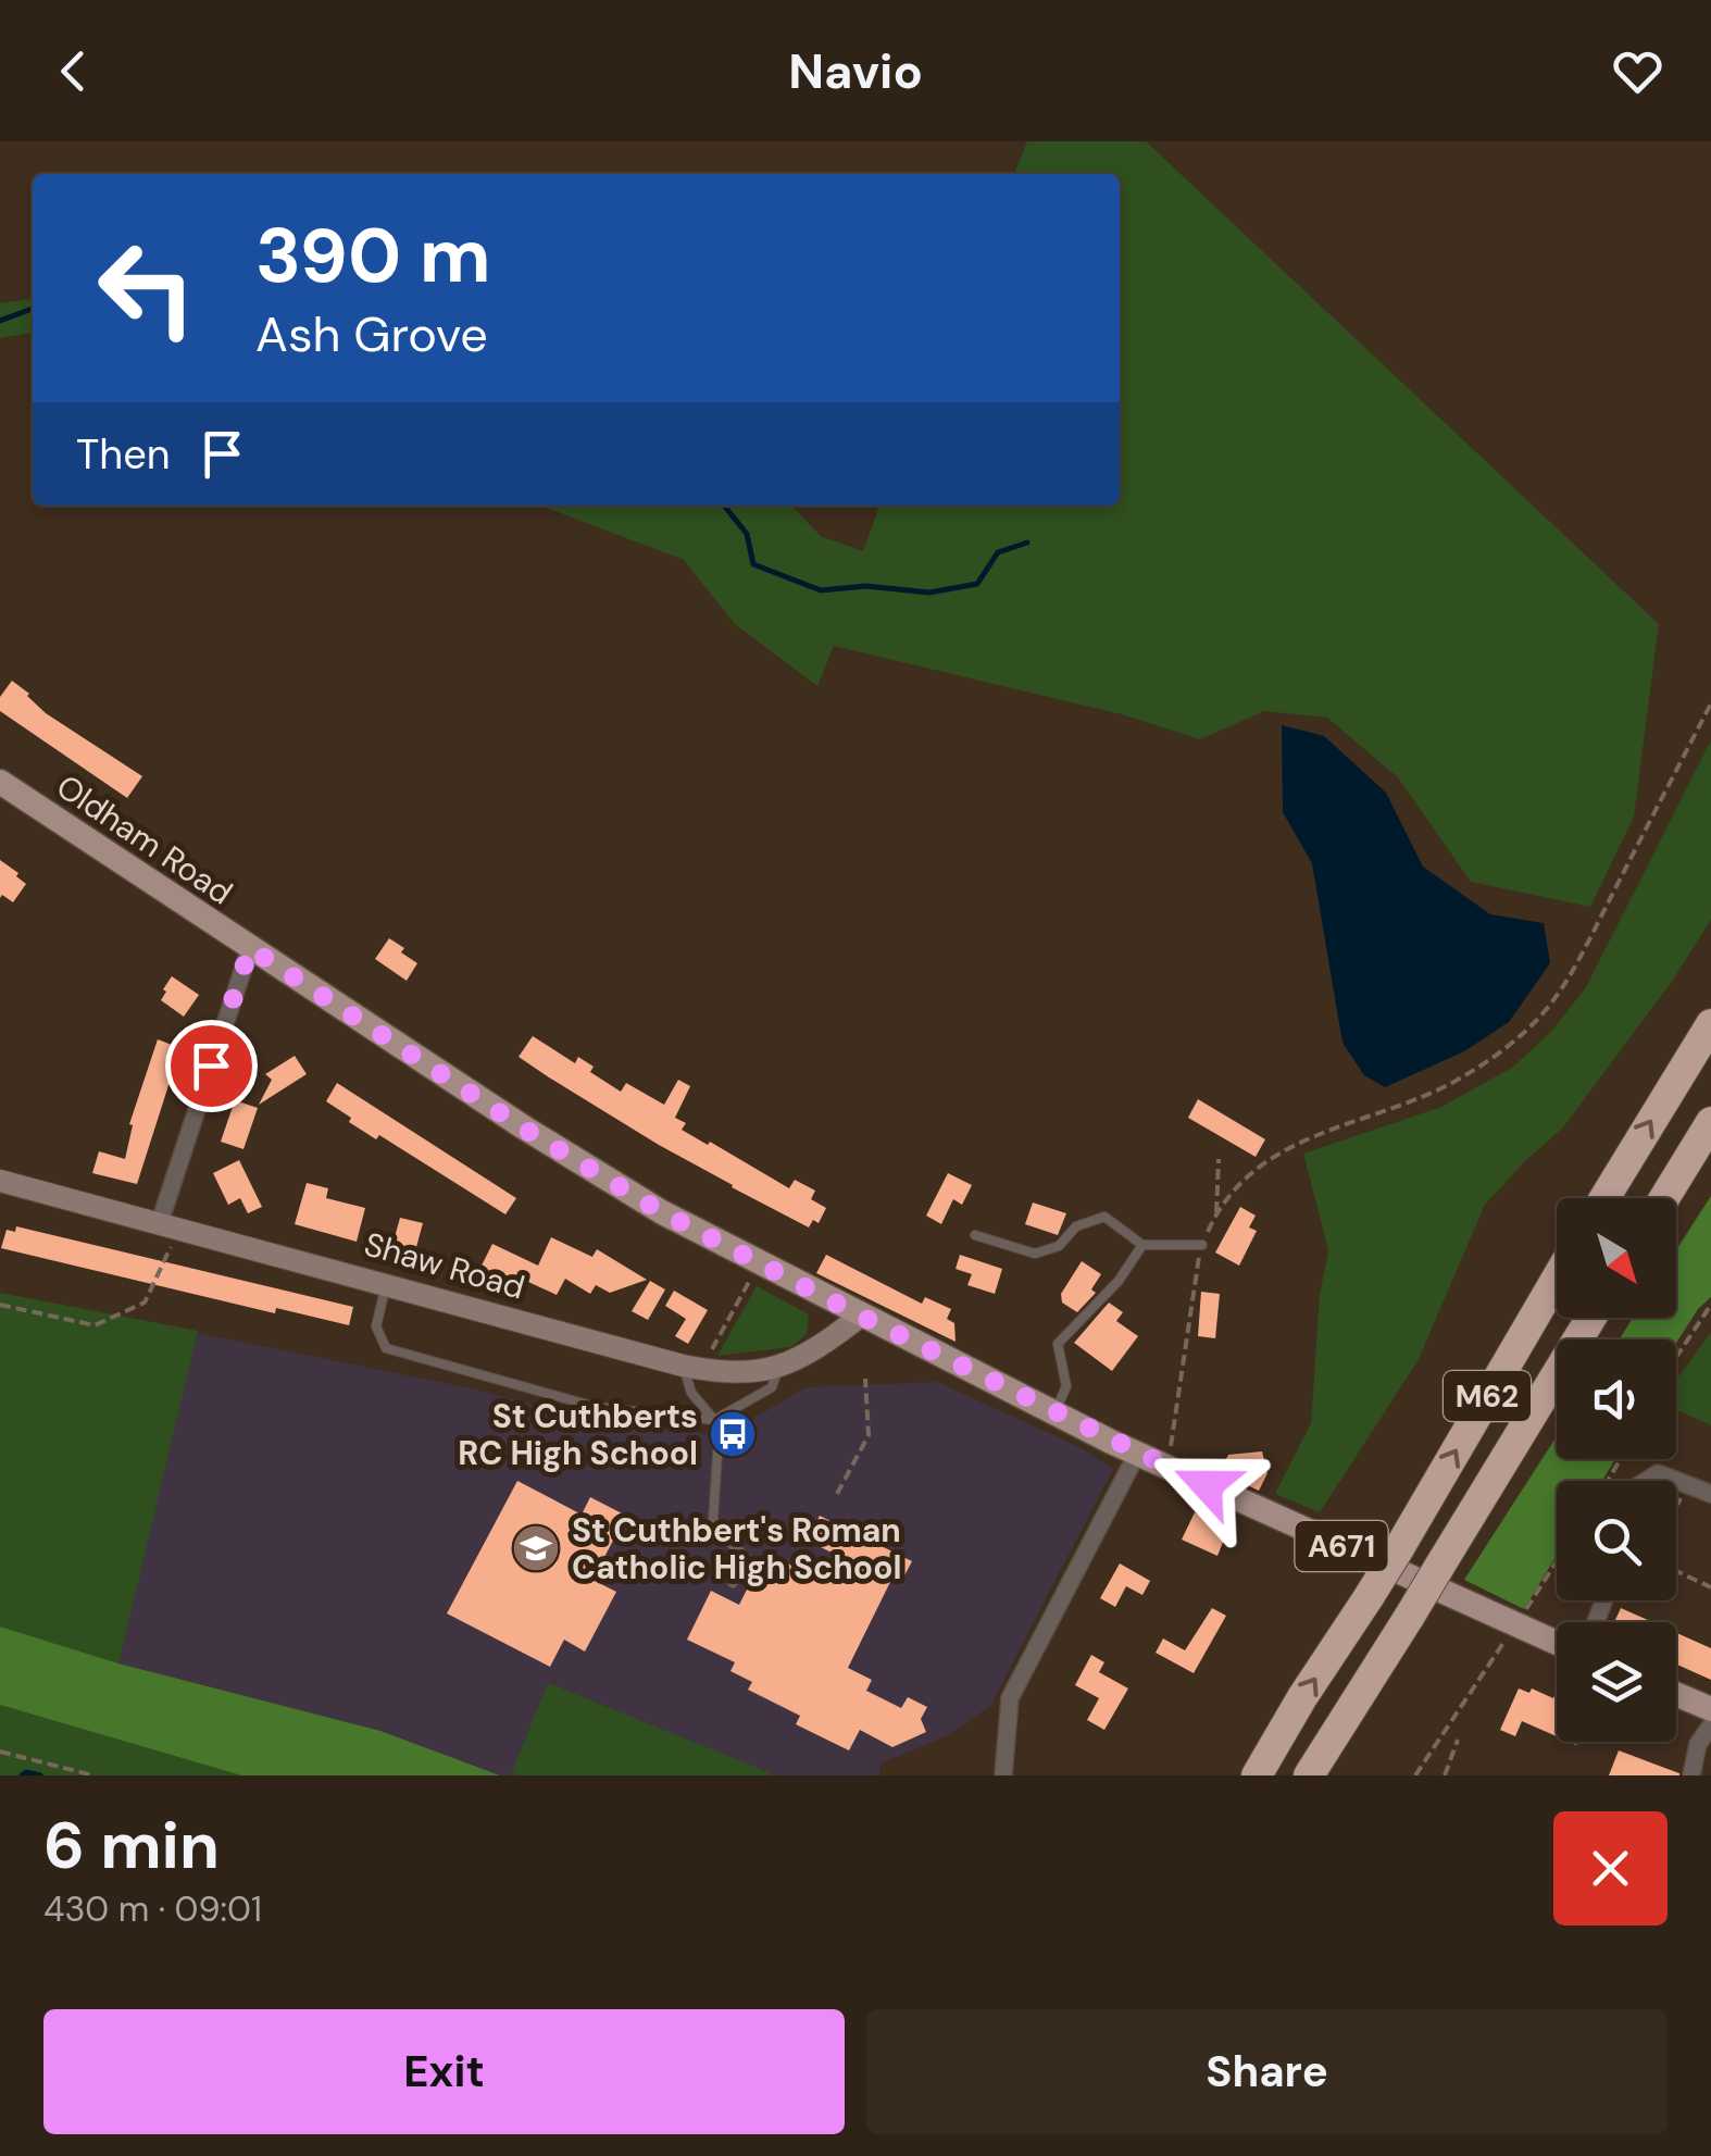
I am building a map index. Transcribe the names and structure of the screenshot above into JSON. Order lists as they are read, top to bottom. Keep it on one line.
{"streets":{"highway":["M62"],"main road":["Oldham Road","A671"],"street":["Shaw Road"]},"crossings":[["Oldham Road","Shaw Road"]],"places":{"bus stop":["St Cuthberts RC High School"],"school or university":["St Cuthbert's Roman Catholic High School"]},"north":"bottom right","page":{"header":"Navio","turn":["390 m","Ash Grove"],"then":"Then","heading":["6 min","430 m · 09:01"],"buttons":["Exit","Share"]}}
